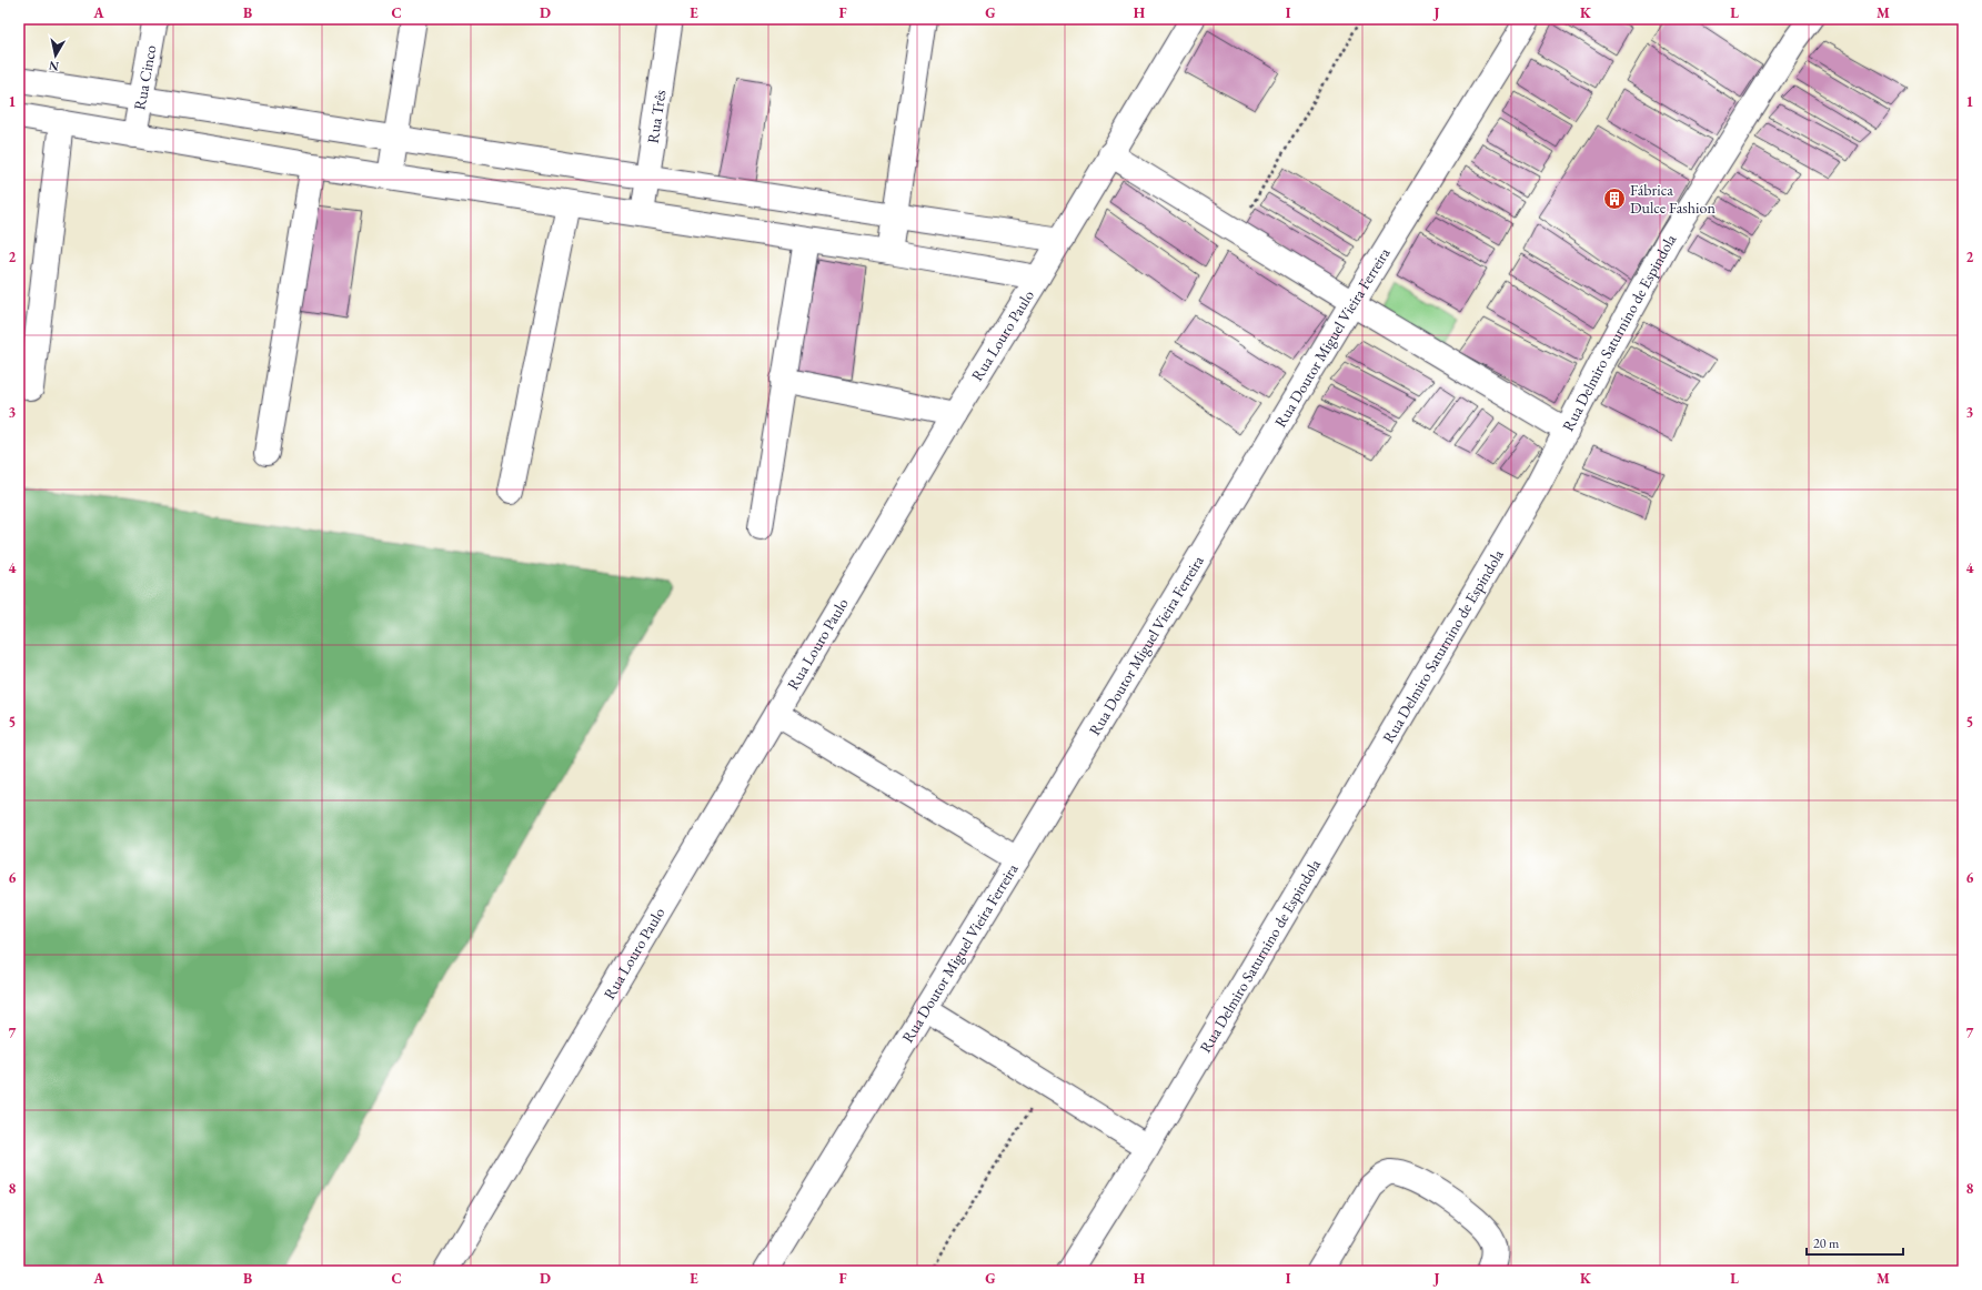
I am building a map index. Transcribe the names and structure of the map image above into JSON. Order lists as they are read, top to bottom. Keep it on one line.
{"streets":{"street":["Rua Cinco","Rua Três","Rua Delmiro Saturnino de Espindola","Rua Louro Paulo","Rua Doutor Miguel Vieira Ferreira"]},"places":{"building":["Fábrica Dulce Fashion"]},"scale_bar":"20 m","north":"bottom","grid":{"columns":["A","B","C","D","E","F","G","H","I","J","K","L","M"],"rows":["1","2","3","4","5","6","7","8"]}}
